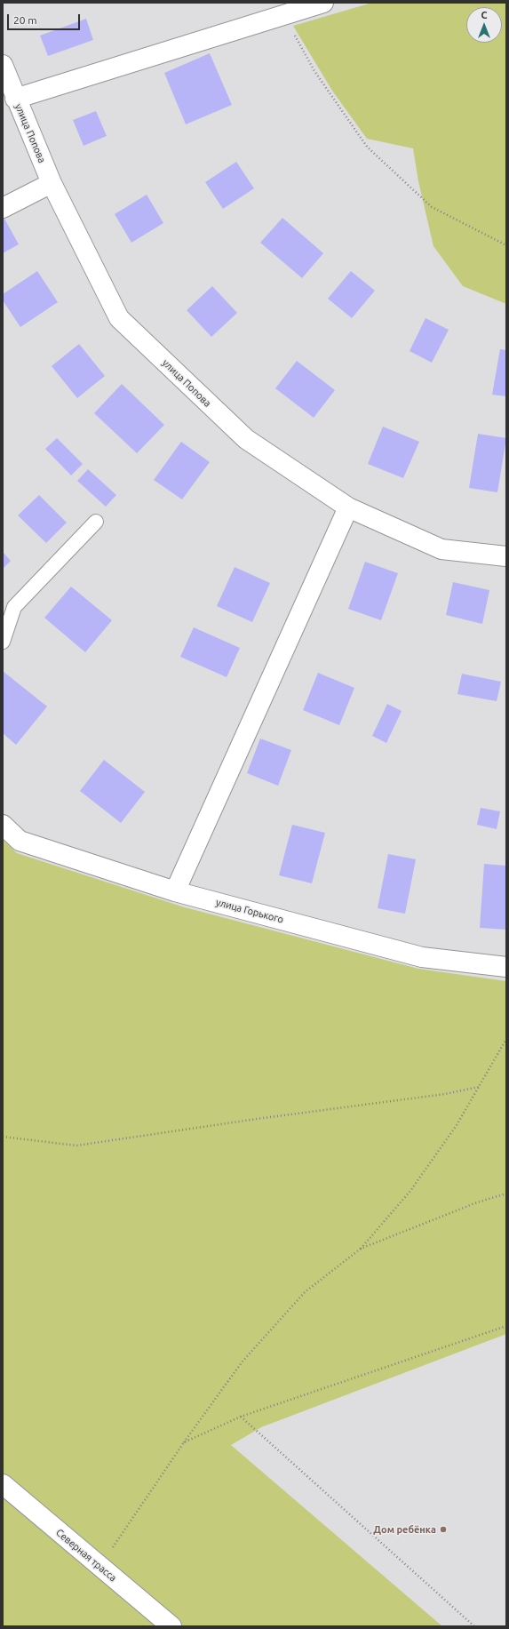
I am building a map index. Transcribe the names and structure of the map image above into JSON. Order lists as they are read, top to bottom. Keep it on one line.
{"streets":{"street":["улица Попова","улица Горького","Северная трасса"]},"places":["Дом ребёнка"],"scale_bar":"20 m","north":"top"}
